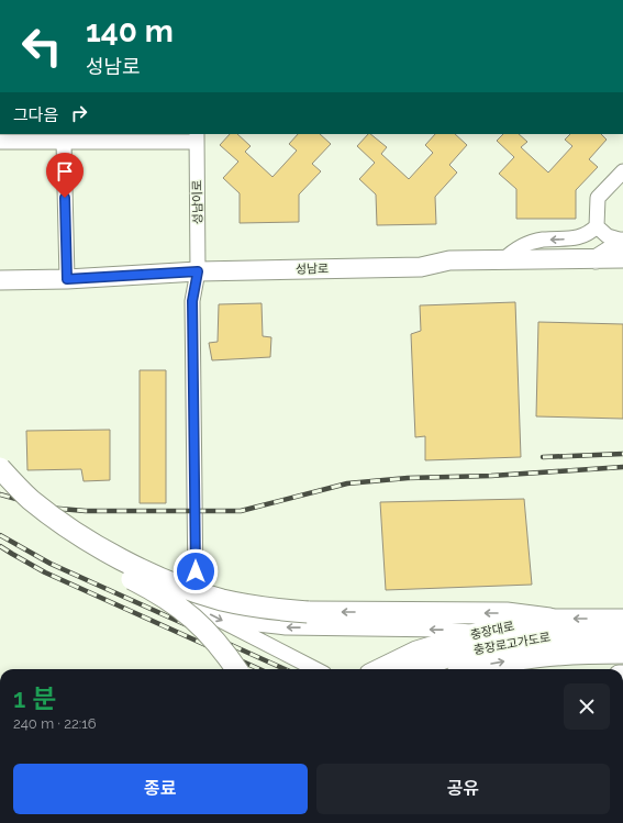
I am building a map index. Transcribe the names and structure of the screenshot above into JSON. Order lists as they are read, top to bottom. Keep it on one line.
{"streets":{"highway":["충장로고가도로"],"main road":["성남로","충장대로"],"street":["성남이로"]},"crossings":[["성남이로","성남로"]],"page":{"turn":["140 m","성남로"],"then":"그다음","heading":["1 분","240 m · 22:16"],"buttons":["종료","공유"]}}
